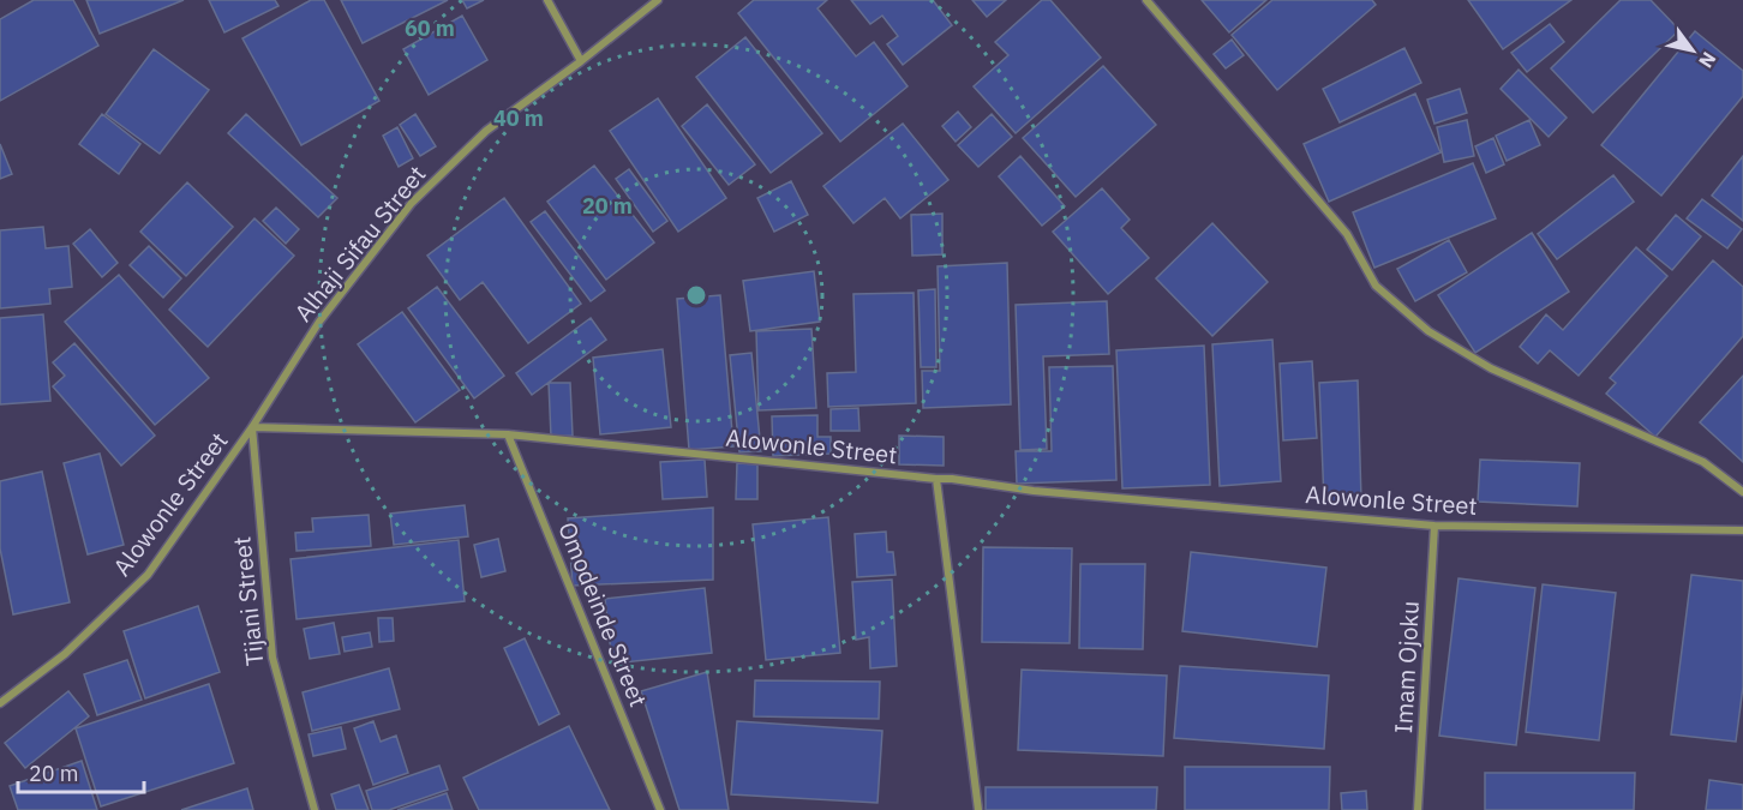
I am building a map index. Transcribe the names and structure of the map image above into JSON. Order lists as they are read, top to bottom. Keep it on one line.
{"streets":{"street":["Alhaji Sifau Street","Alowonle Street","Tijani Street","Omodeinde Street","Imam Ojoku"]},"crossings":[["Alhaji Sifau Street","Alowonle Street"],["Alhaji Sifau Street","Tijani Street"],["Alowonle Street","Tijani Street"],["Alowonle Street","Omodeinde Street"],["Alowonle Street","Imam Ojoku"]],"scale_bar":"20 m","north":"bottom right","rings":["60 m","40 m","20 m"]}
